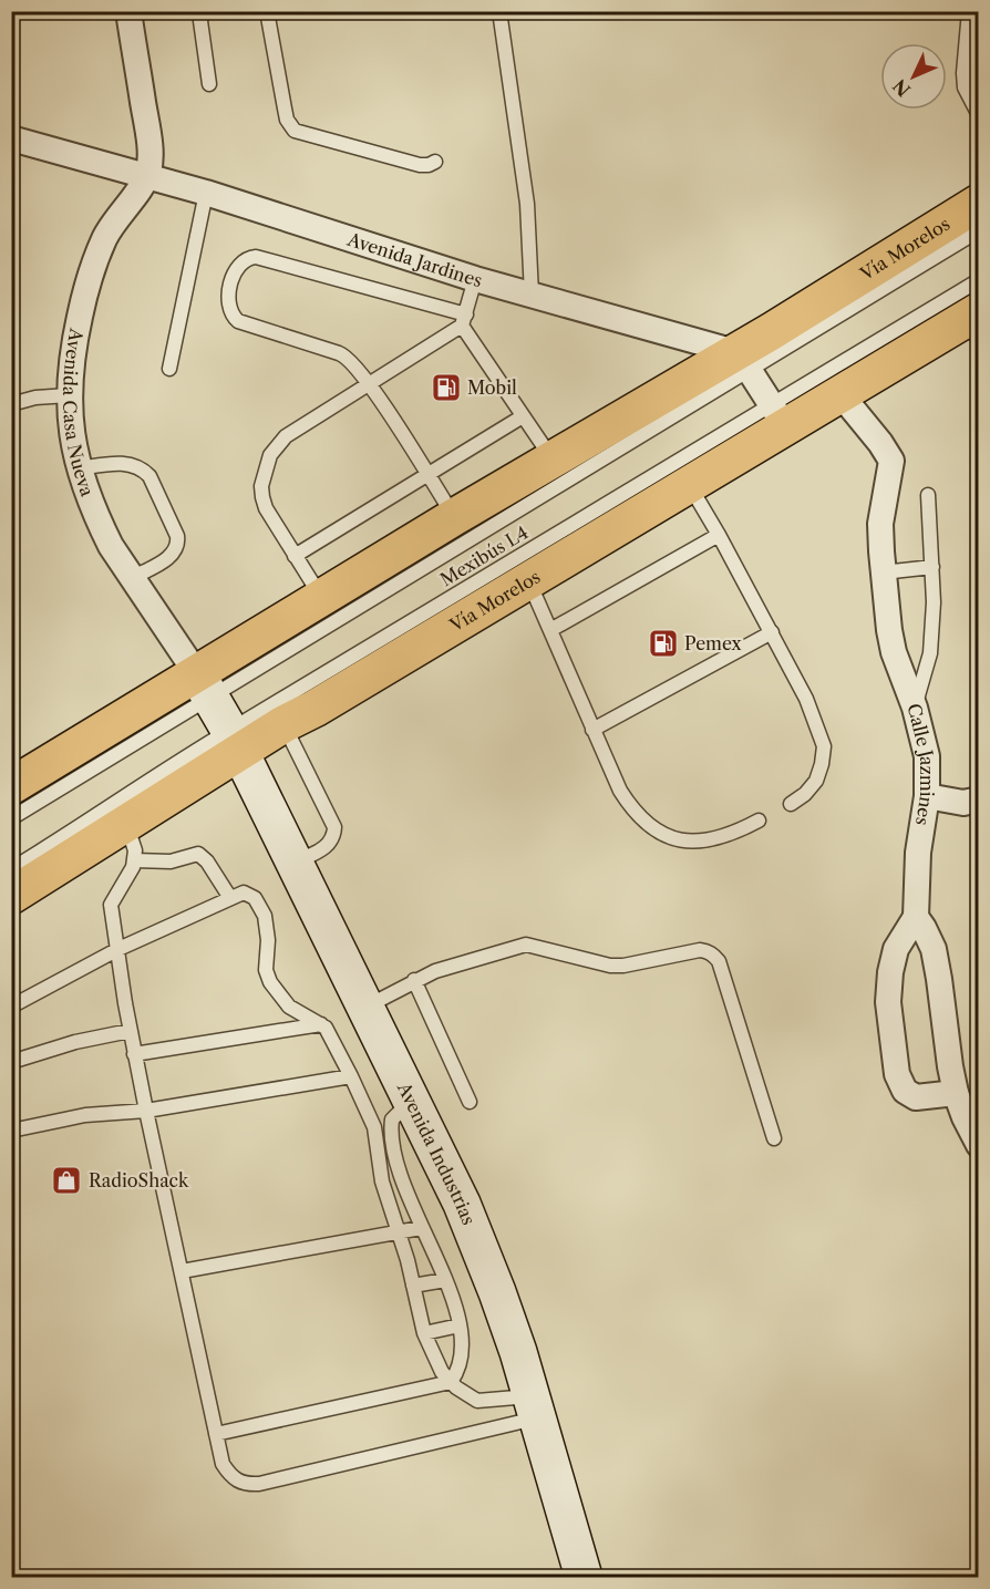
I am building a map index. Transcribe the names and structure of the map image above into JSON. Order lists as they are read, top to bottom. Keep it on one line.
{"streets":{"main road":["Vía Morelos","Avenida Casa Nueva","Avenida Industrias"],"street":["Avenida Jardines","Calle Jazmines"],"lane":["Mexibús L4"]},"crossings":[["Vía Morelos","Avenida Jardines"],["Vía Morelos","Avenida Casa Nueva"],["Vía Morelos","Mexibús L4"],["Vía Morelos","Calle Jazmines"],["Vía Morelos","Avenida Industrias"],["Avenida Jardines","Avenida Casa Nueva"],["Avenida Jardines","Mexibús L4"],["Avenida Casa Nueva","Mexibús L4"],["Avenida Casa Nueva","Avenida Industrias"],["Mexibús L4","Avenida Industrias"]],"places":{"fuel station":["Mobil","Pemex"],"shop":["RadioShack"]},"north":"bottom left"}
